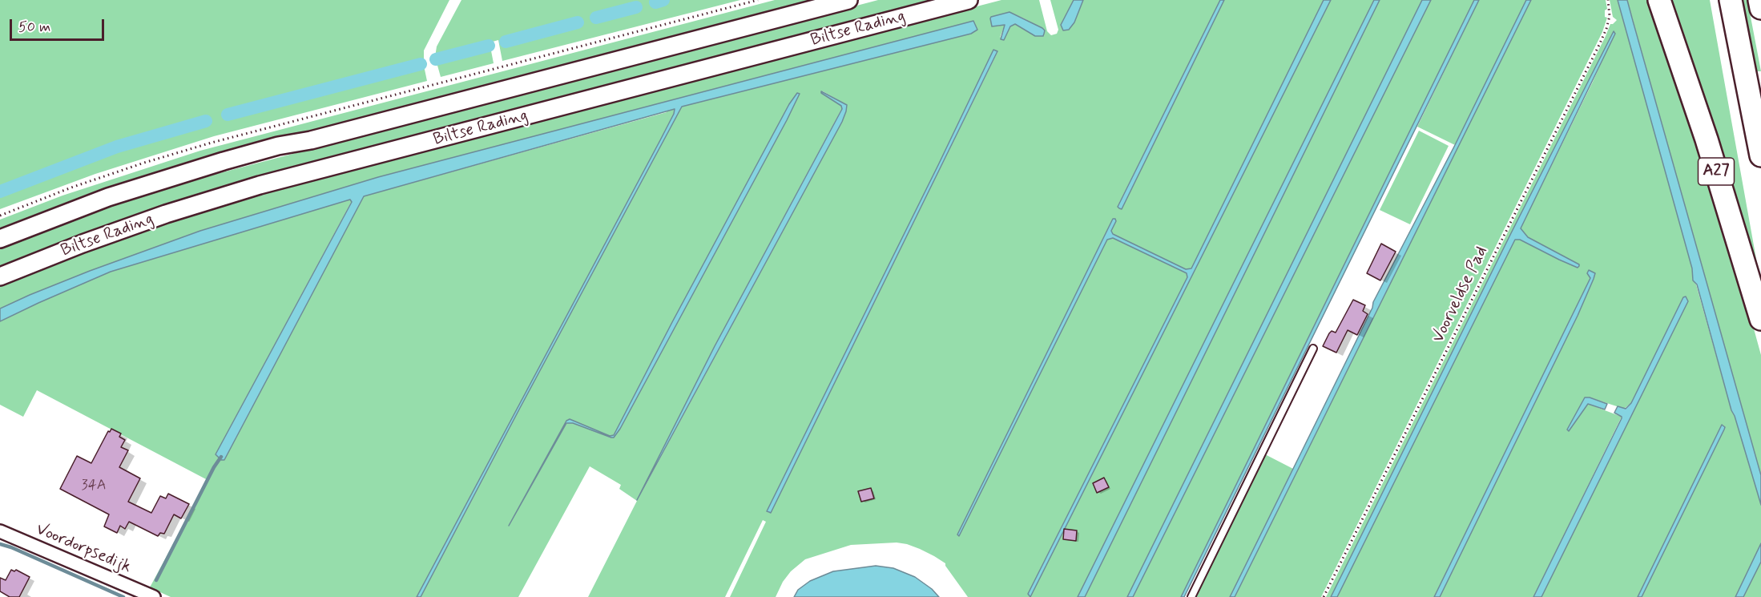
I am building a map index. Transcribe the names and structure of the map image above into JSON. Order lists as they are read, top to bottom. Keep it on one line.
{"streets":{"highway":["A27"],"main road":["Biltse Rading"],"street":["Voordorpsedijk"],"path":["Voorveldse Pad"]},"house_numbers":["34A"],"scale_bar":"50 m"}
